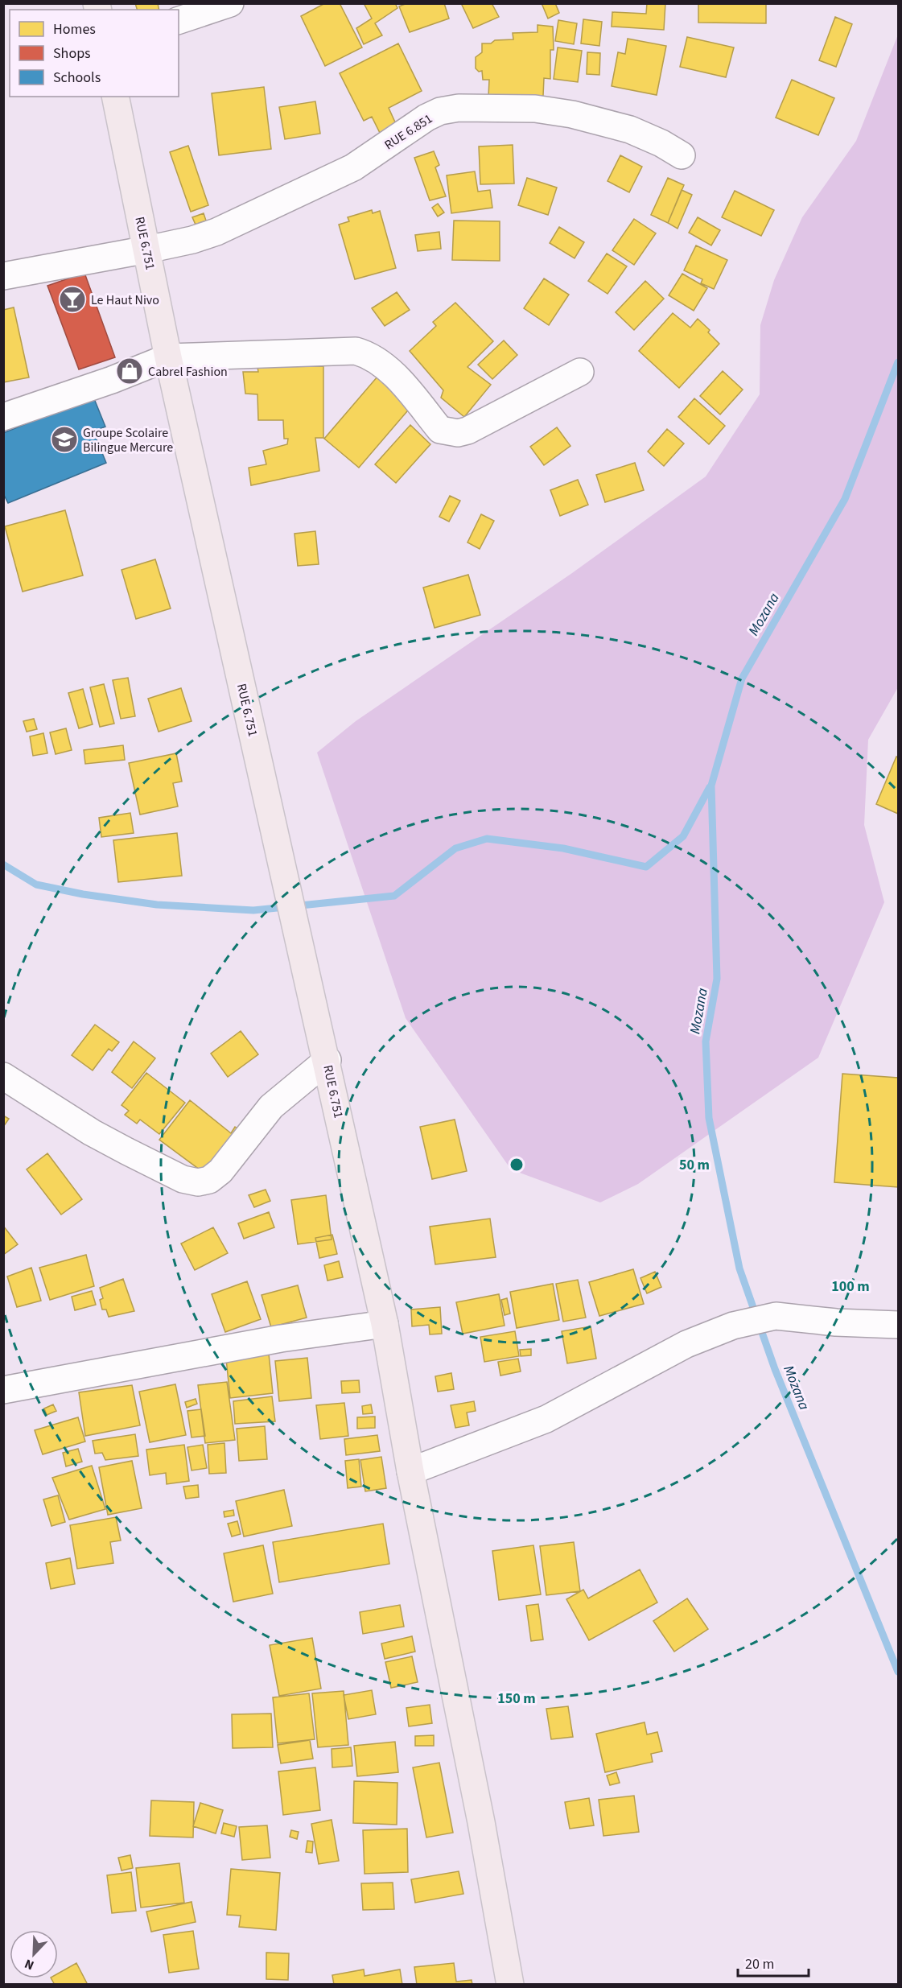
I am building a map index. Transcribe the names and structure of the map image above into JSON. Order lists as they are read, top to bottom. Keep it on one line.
{"streets":{"main road":["RUE 6.751"],"street":["RUE 6.851"]},"crossings":[["RUE 6.851","RUE 6.751"]],"water":["Mozana"],"places":{"bar":["Le Haut Nivo"],"shop":["Cabrel Fashion"],"school or university":["Groupe Scolaire Bilingue Mercure"]},"legend":["Homes","Shops","Schools"],"scale_bar":"20 m","north":"bottom left","rings":["50 m","100 m","150 m"]}
